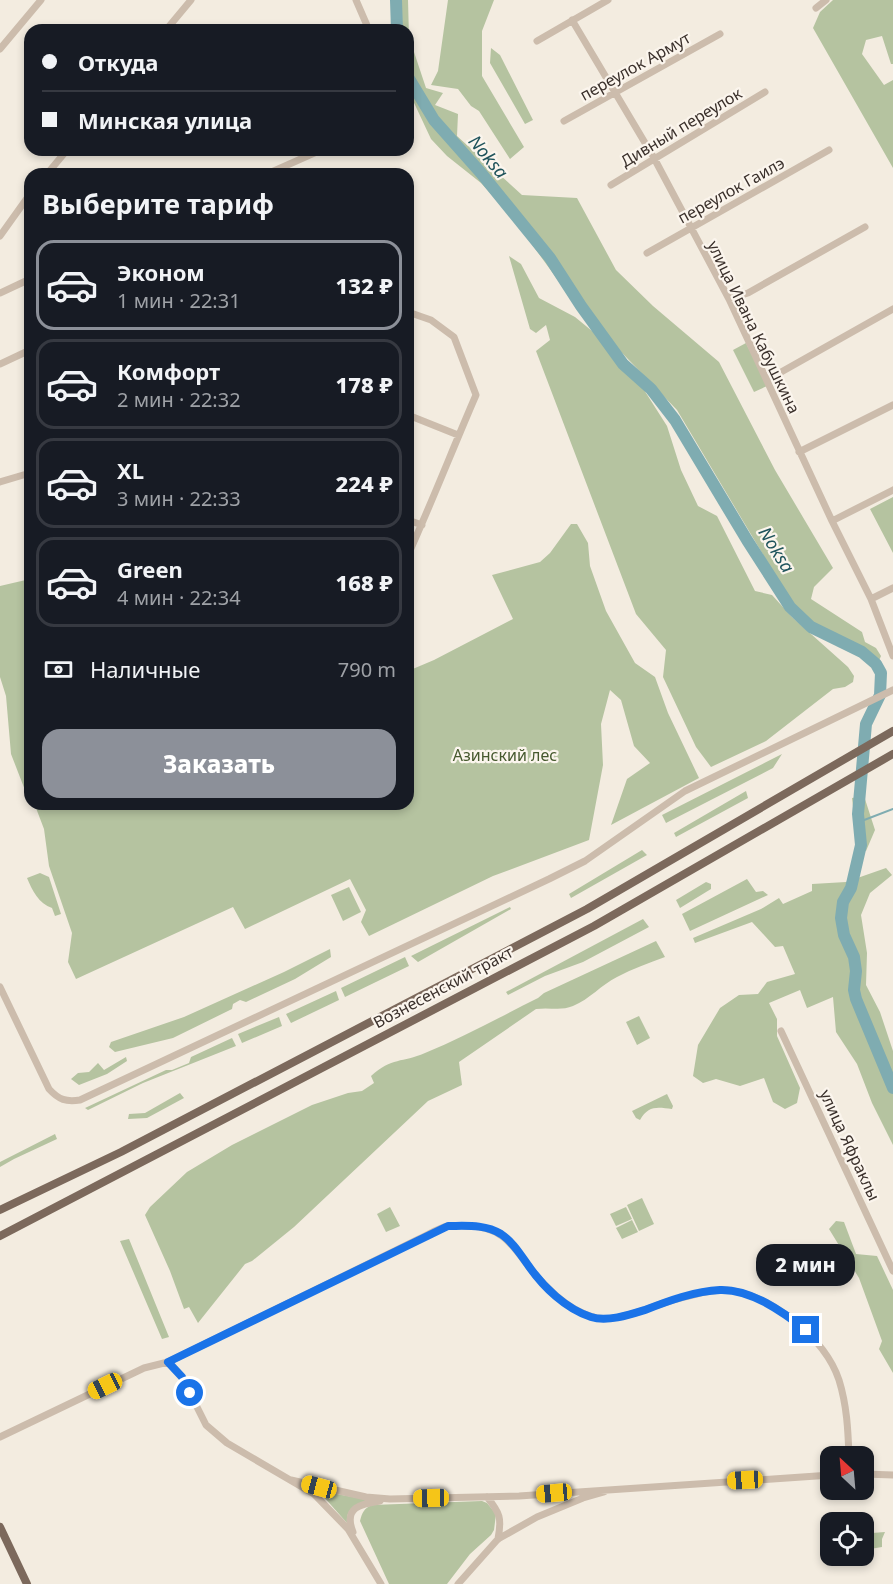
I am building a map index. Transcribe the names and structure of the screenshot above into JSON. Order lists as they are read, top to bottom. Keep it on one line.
{"streets":{"main road":["Вознесенский тракт"],"street":["переулок Армут","Дивный переулок","переулок Гаилэ","улица Ивана Кабушкина","улица Яфраклы"]},"crossings":[["переулок Армут","улица Ивана Кабушкина"],["Дивный переулок","улица Ивана Кабушкина"],["переулок Гаилэ","улица Ивана Кабушкина"]],"water":["Noksa"],"parks":["Азинский лес"],"north":"top left","page":{"banner":["Откуда","Минская улица"],"heading":"Выберите тариф","list":[{"name":"Эконом","note":"1 мин · 22:31","value":"132 ₽"},{"name":"Комфорт","note":"2 мин · 22:32","value":"178 ₽"},{"name":"XL","note":"3 мин · 22:33","value":"224 ₽"},{"name":"Green","note":"4 мин · 22:34","value":"168 ₽"}],"pay":["Наличные","790 m"],"buttons":"Заказать","bubble":"2 мин"}}
